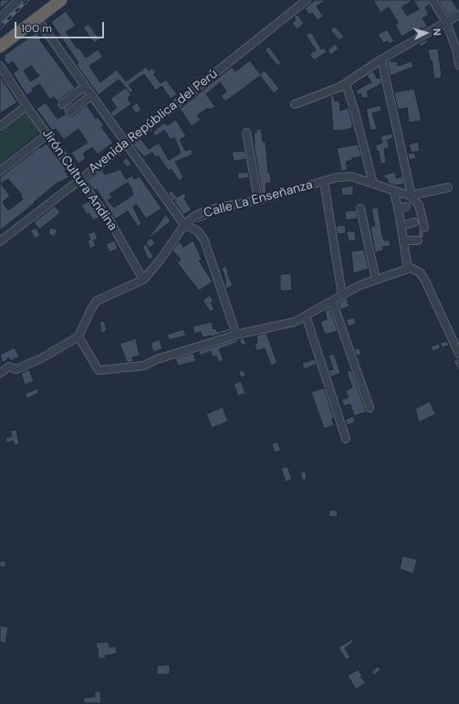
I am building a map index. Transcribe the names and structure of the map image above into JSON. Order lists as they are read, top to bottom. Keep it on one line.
{"streets":{"street":["Avenida República del Perú","Jirón Cultura Andina","Calle La Enseñanza"]},"crossings":[["Avenida República del Perú","Jirón Cultura Andina"],["Jirón Cultura Andina","Calle La Enseñanza"]],"scale_bar":"100 m","north":"right"}
